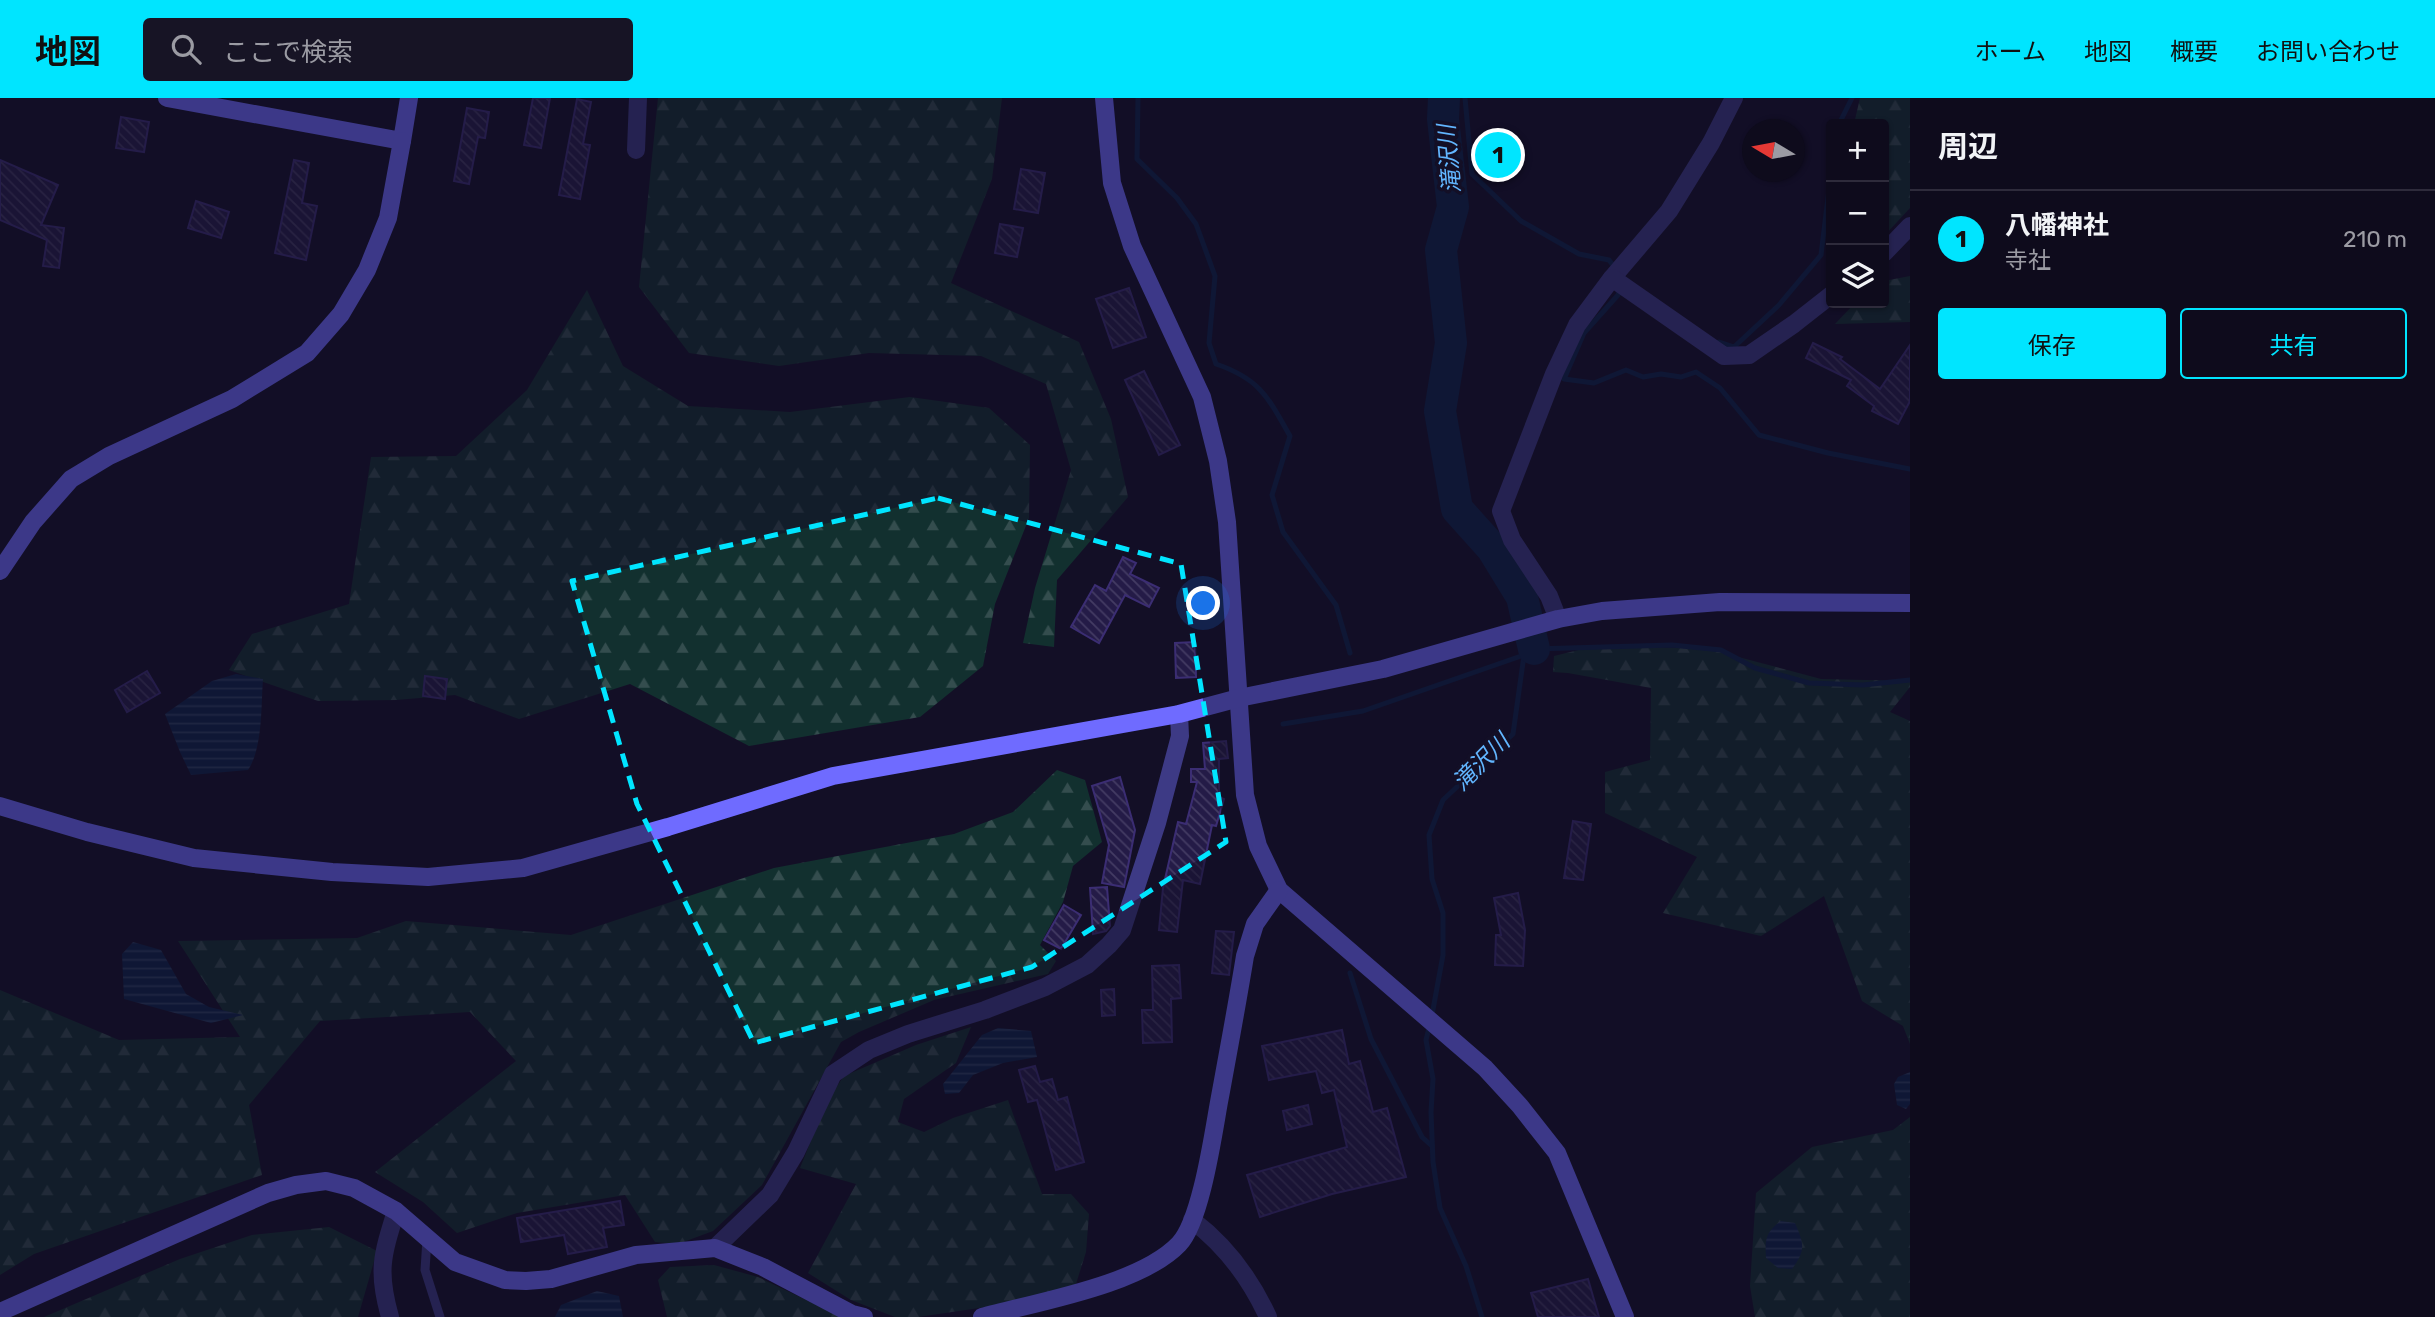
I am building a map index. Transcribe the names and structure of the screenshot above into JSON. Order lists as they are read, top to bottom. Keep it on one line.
{"water":["滝沢川"],"north":"left","page":{"header":"地図","search":"ここで検索","nav":["ホーム","地図","概要","お問い合わせ"],"heading":"周辺","map_buttons":["+","−"],"pins":"1","list":[{"mark":"1","name":"八幡神社","note":"寺社","value":"210 m"}],"buttons":["保存","共有"]}}
